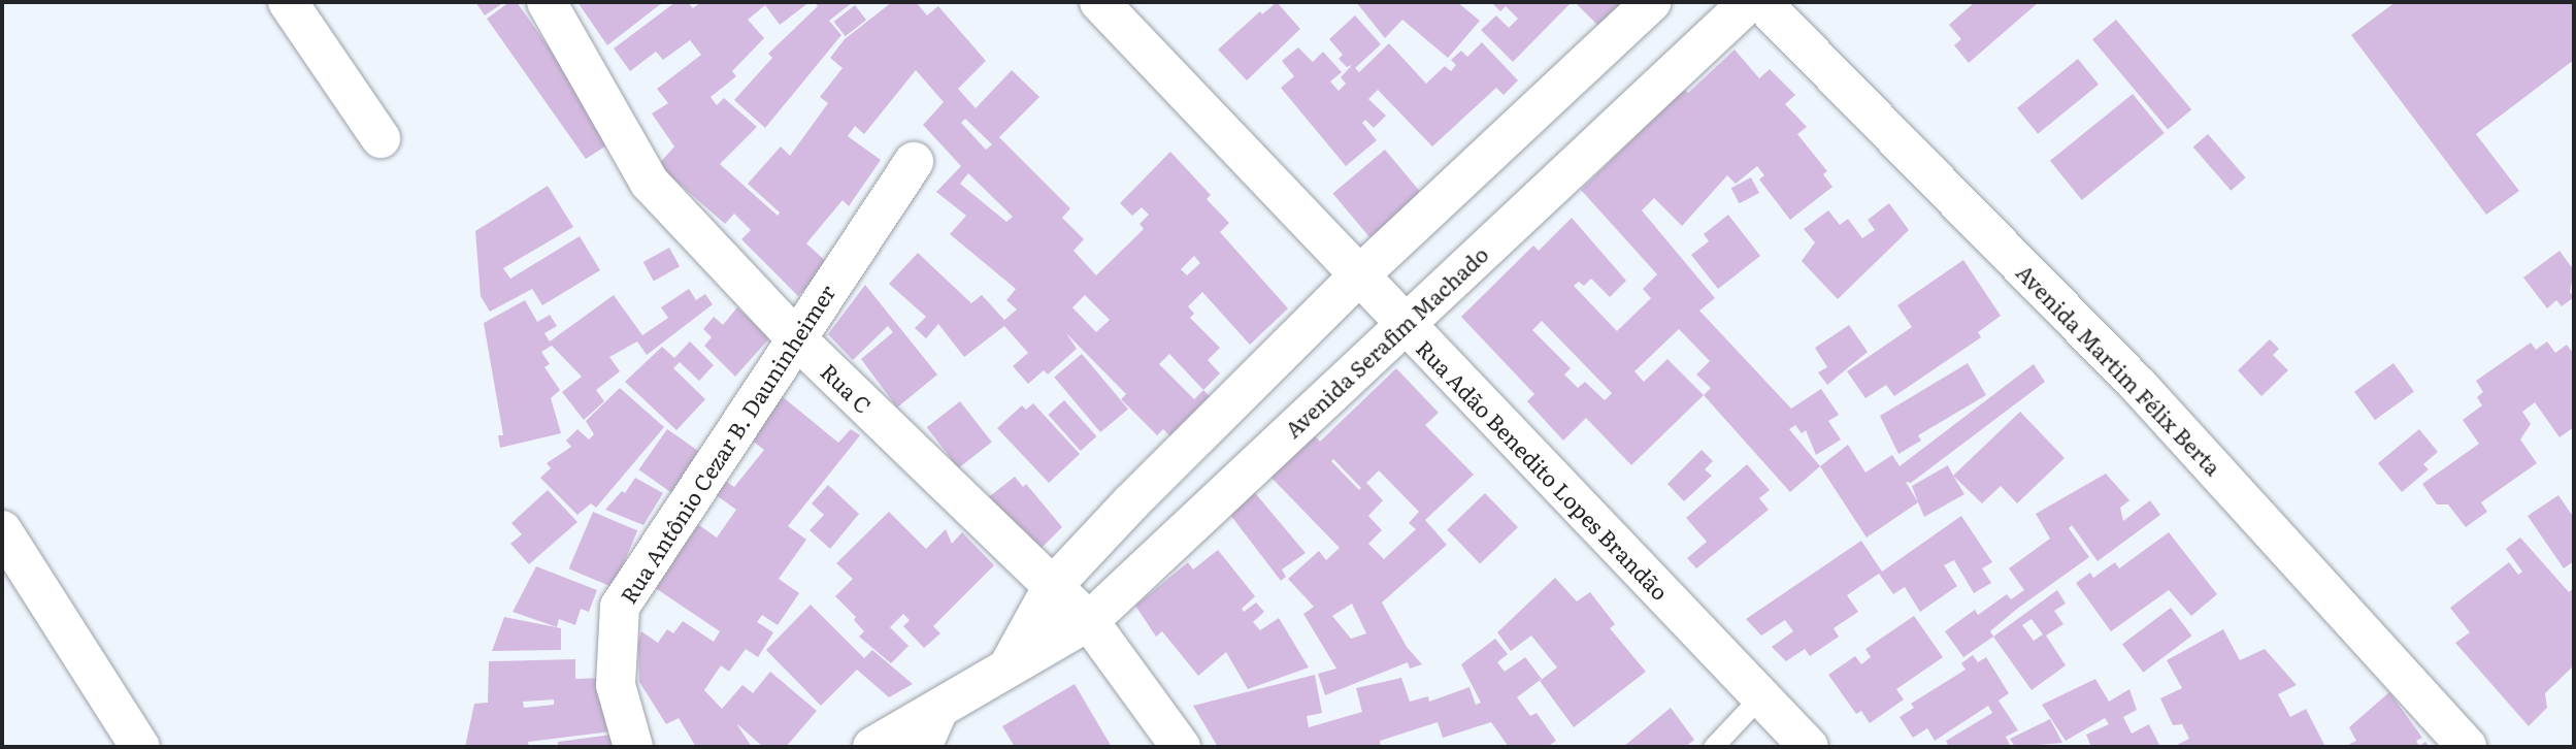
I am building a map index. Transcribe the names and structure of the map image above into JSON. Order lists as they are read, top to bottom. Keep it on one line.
{"streets":{"street":["Avenida Serafim Machado","Avenida Martim Félix Berta","Rua C","Rua Antônio Cezar B. Dauninheimer","Rua Adão Benedito Lopes Brandão"]},"crossings":[["Avenida Serafim Machado","Rua C"],["Avenida Serafim Machado","Rua Adão Benedito Lopes Brandão"],["Rua C","Rua Antônio Cezar B. Dauninheimer"]]}
